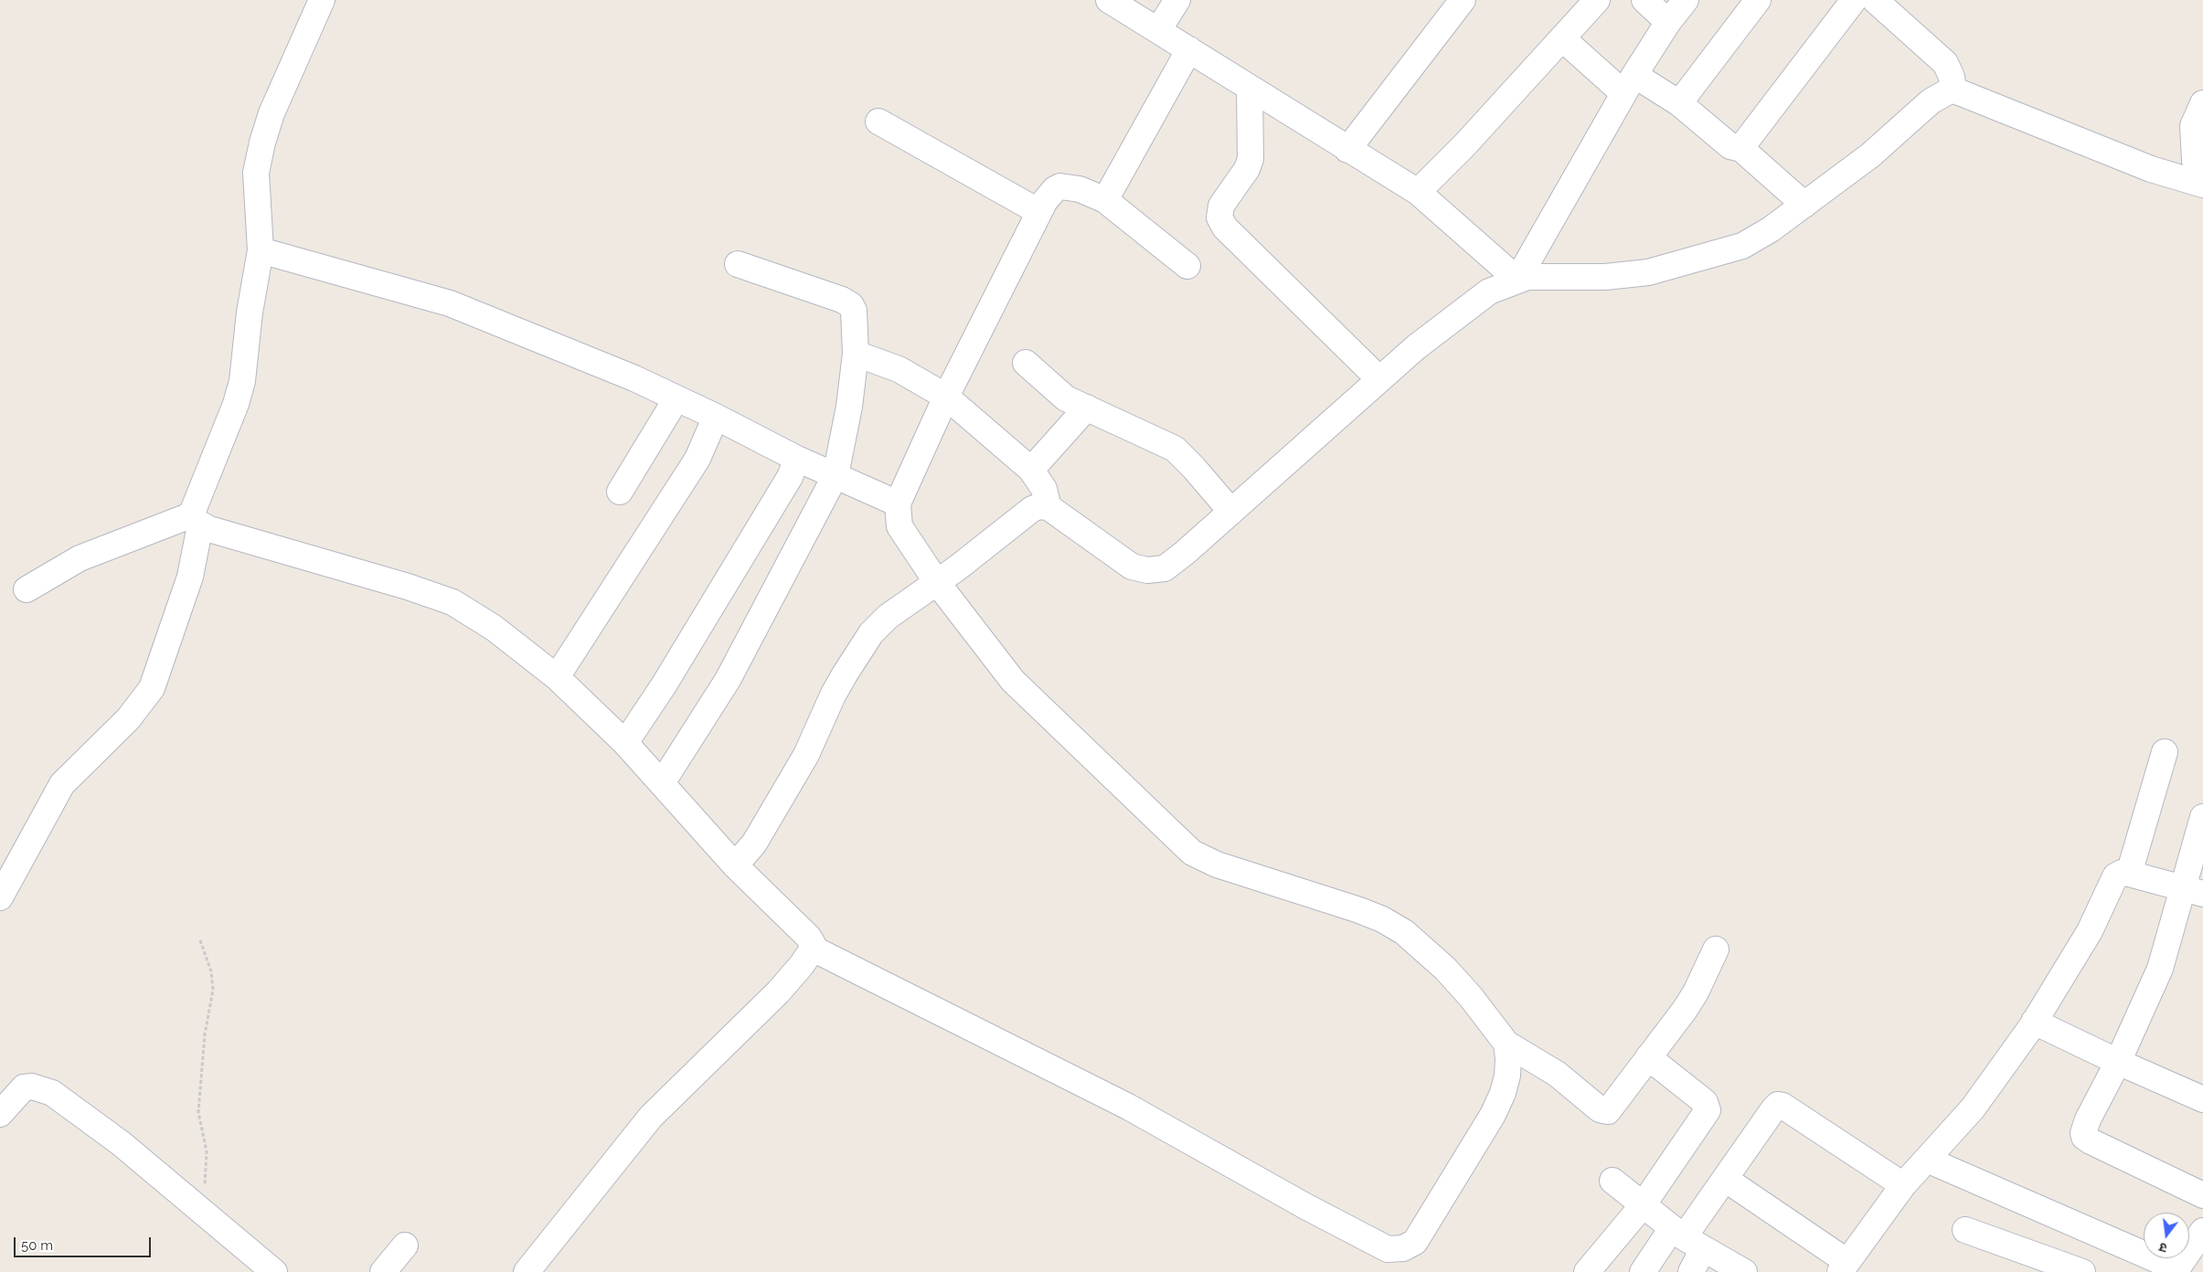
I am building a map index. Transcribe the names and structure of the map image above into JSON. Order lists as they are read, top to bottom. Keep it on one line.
{"scale_bar":"50 m","north":"bottom"}
